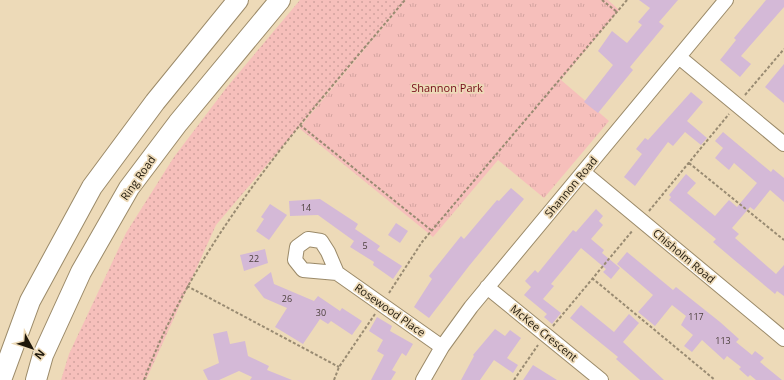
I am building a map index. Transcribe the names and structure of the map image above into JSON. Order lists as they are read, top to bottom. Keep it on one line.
{"streets":{"highway":["Ring Road"],"street":["Shannon Road","Chisholm Road","Rosewood Place","McKee Crescent"]},"crossings":[["Shannon Road","Chisholm Road"],["Shannon Road","Rosewood Place"],["Shannon Road","McKee Crescent"]],"parks":["Shannon Park"],"house_numbers":["14","5","22","26","30","117","113"],"north":"bottom right"}
